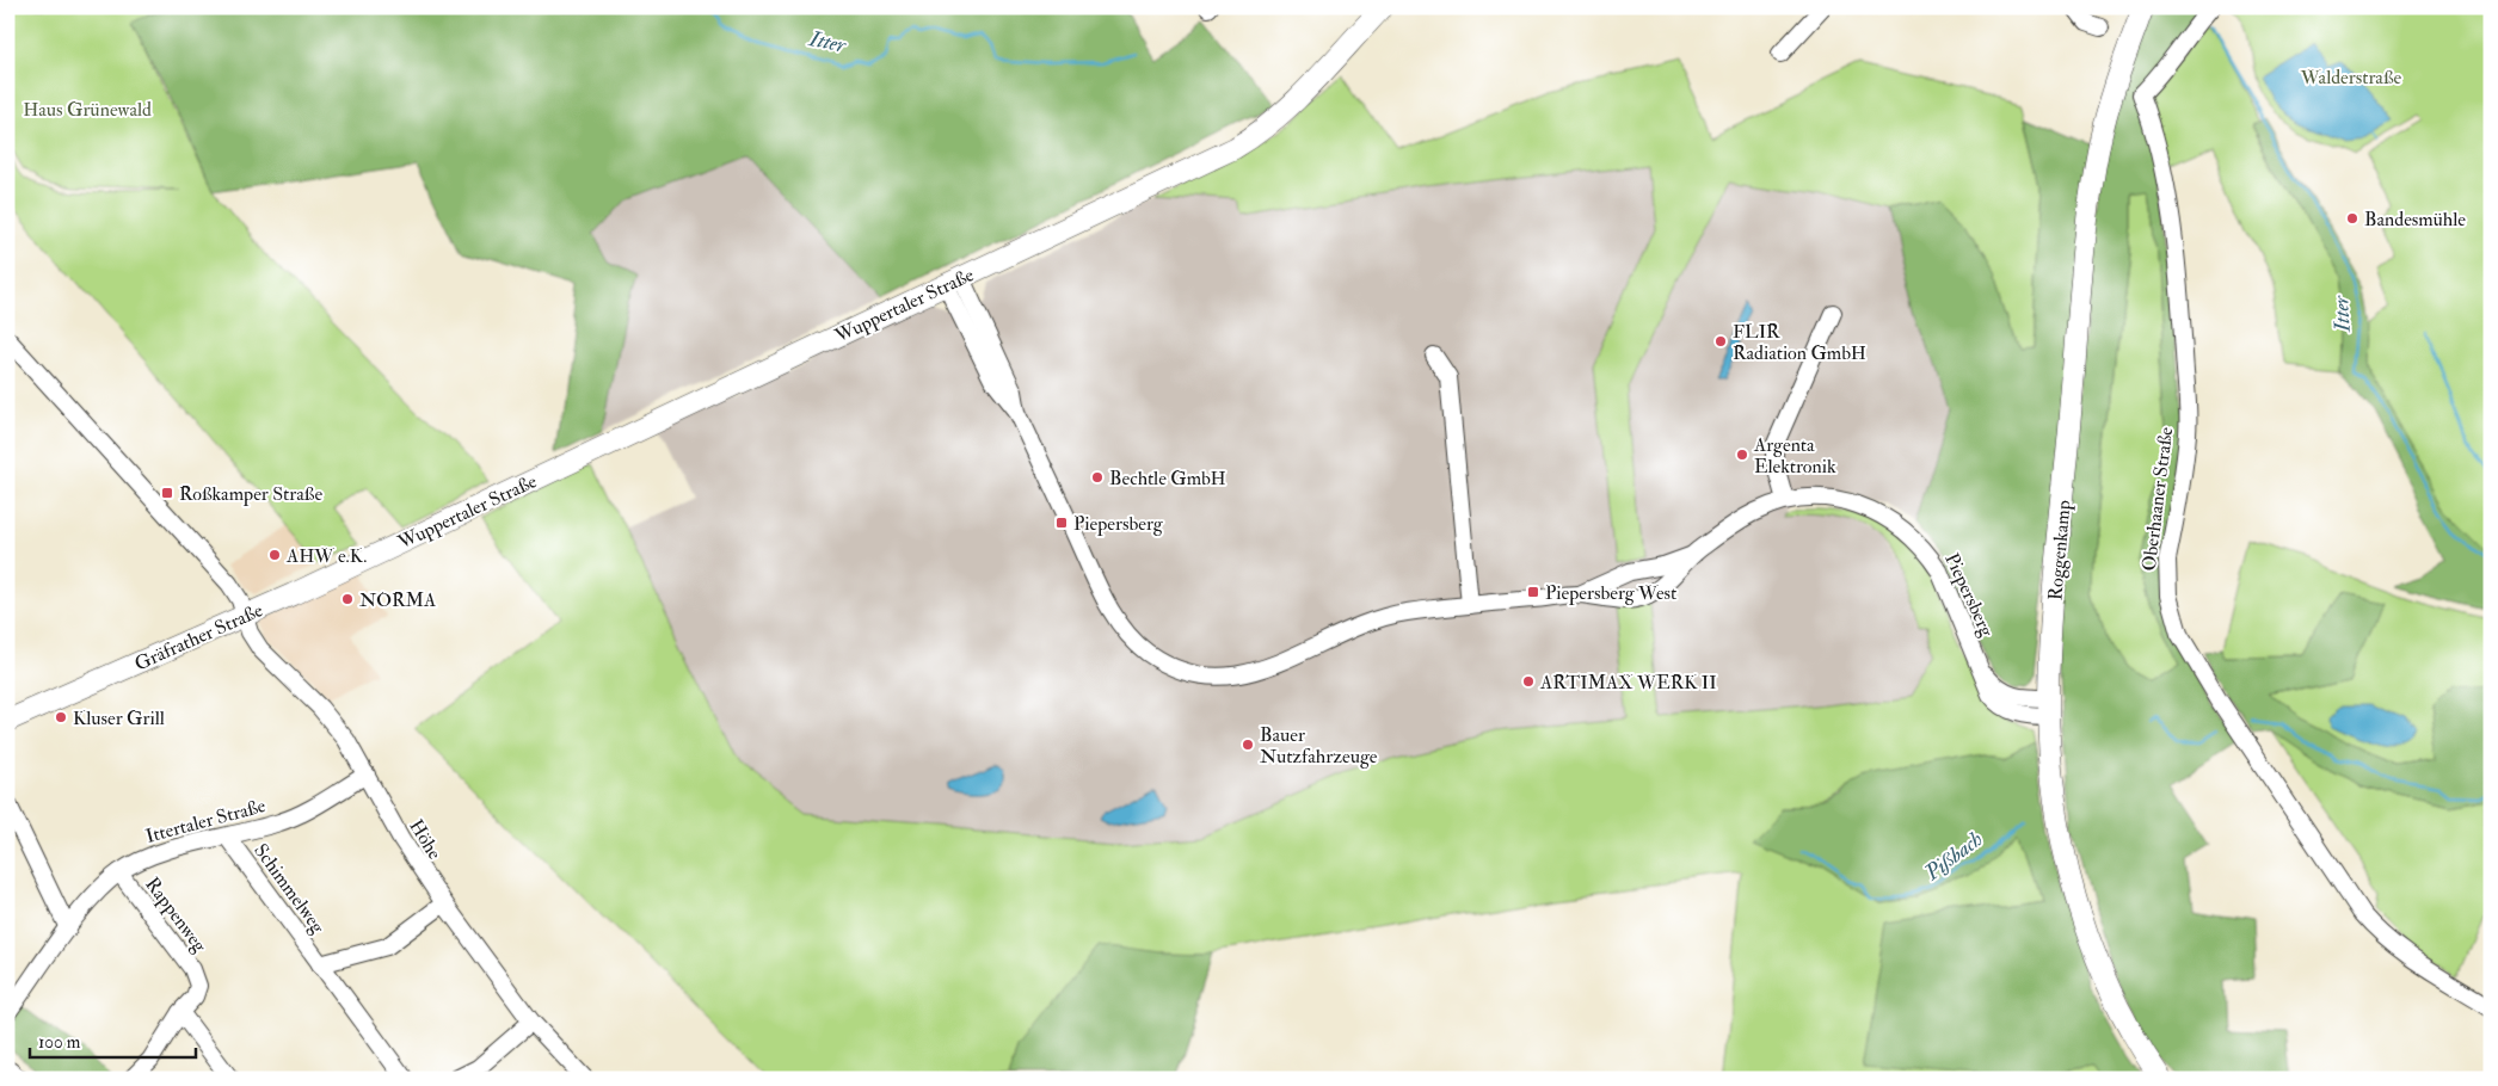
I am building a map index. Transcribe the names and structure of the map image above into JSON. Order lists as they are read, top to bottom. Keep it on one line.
{"streets":{"main road":["Wuppertaler Straße","Roggenkamp","Gräfrather Straße"],"street":["Oberhaaner Straße","Piepersberg","Ittertaler Straße","Höhe","Schimmelweg","Rappenweg"]},"crossings":[["Wuppertaler Straße","Piepersberg"],["Wuppertaler Straße","Gräfrather Straße"],["Roggenkamp","Piepersberg"],["Gräfrather Straße","Höhe"],["Ittertaler Straße","Höhe"],["Ittertaler Straße","Schimmelweg"],["Ittertaler Straße","Rappenweg"],["Höhe","Schimmelweg"]],"water":["Itter","Pißbach"],"parks":["Walderstraße","Haus Grünewald"],"places":{"other":["Bandesmühle","FLIR Radiation GmbH","Argenta Elektronik","Bechtle GmbH","AHW e.K.","NORMA","ARTIMAX WERK II","Kluser Grill","Bauer Nutzfahrzeuge"],"transit":["Roßkamper Straße","Piepersberg","Piepersberg West"]},"scale_bar":"100 m"}
